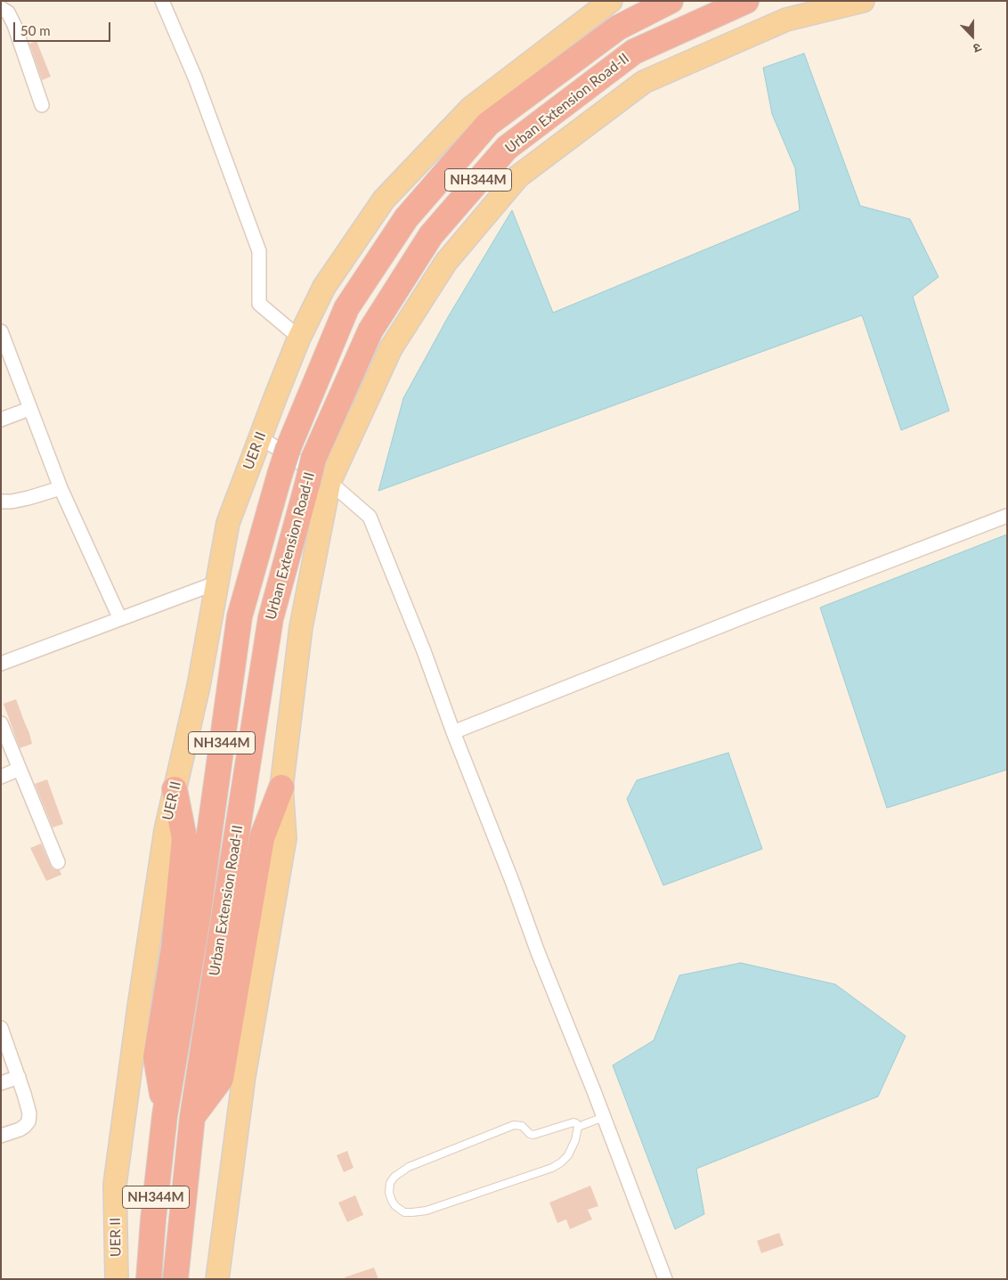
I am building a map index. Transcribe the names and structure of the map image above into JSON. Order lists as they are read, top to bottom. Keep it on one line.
{"streets":{"highway":["Urban Extension Road-II","NH344M"],"main road":["UER II"]},"scale_bar":"50 m","north":"bottom"}
